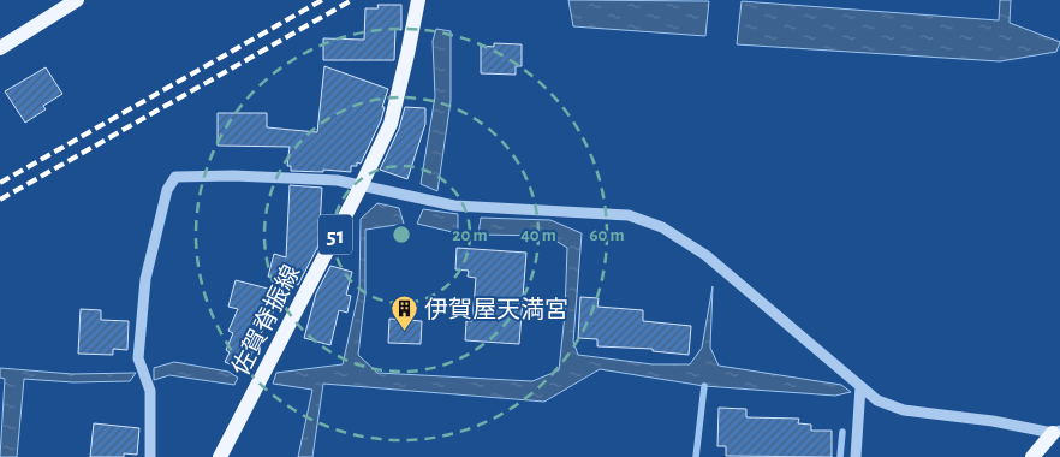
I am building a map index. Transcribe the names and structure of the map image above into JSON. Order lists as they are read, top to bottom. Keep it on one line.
{"streets":{"main road":["51","佐賀脊振線"]},"places":{"building":["伊賀屋天満宮"]},"rings":["20 m","40 m","60 m"]}
